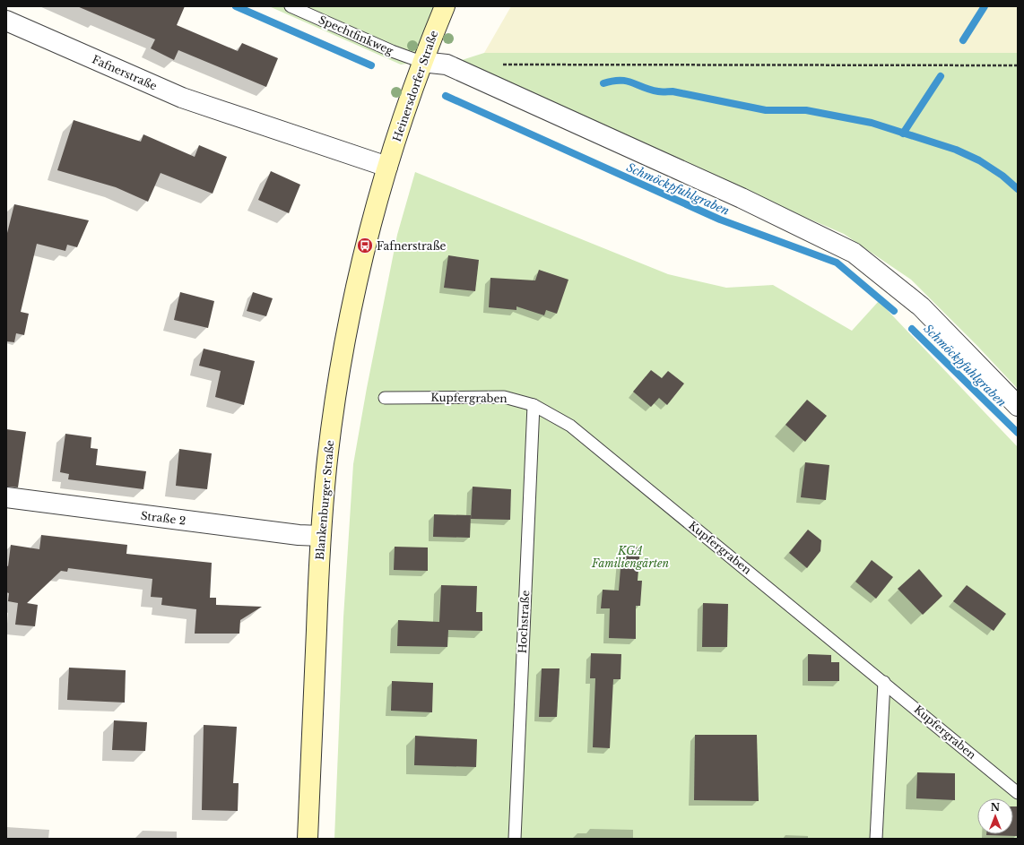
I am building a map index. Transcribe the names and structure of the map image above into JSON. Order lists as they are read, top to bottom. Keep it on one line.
{"streets":{"main road":["Heinersdorfer Straße","Blankenburger Straße"],"street":["Fafnerstraße","Straße 2"],"lane":["Spechtfinkweg","Kupfergraben","Hochstraße"]},"crossings":[["Spechtfinkweg","Heinersdorfer Straße"],["Fafnerstraße","Heinersdorfer Straße"],["Fafnerstraße","Blankenburger Straße"],["Heinersdorfer Straße","Blankenburger Straße"],["Kupfergraben","Hochstraße"],["Blankenburger Straße","Straße 2"]],"water":["Schmöckpfuhlgraben"],"parks":["KGA Familiengärten"],"places":{"bus stop":["Fafnerstraße"]},"north":"top"}
